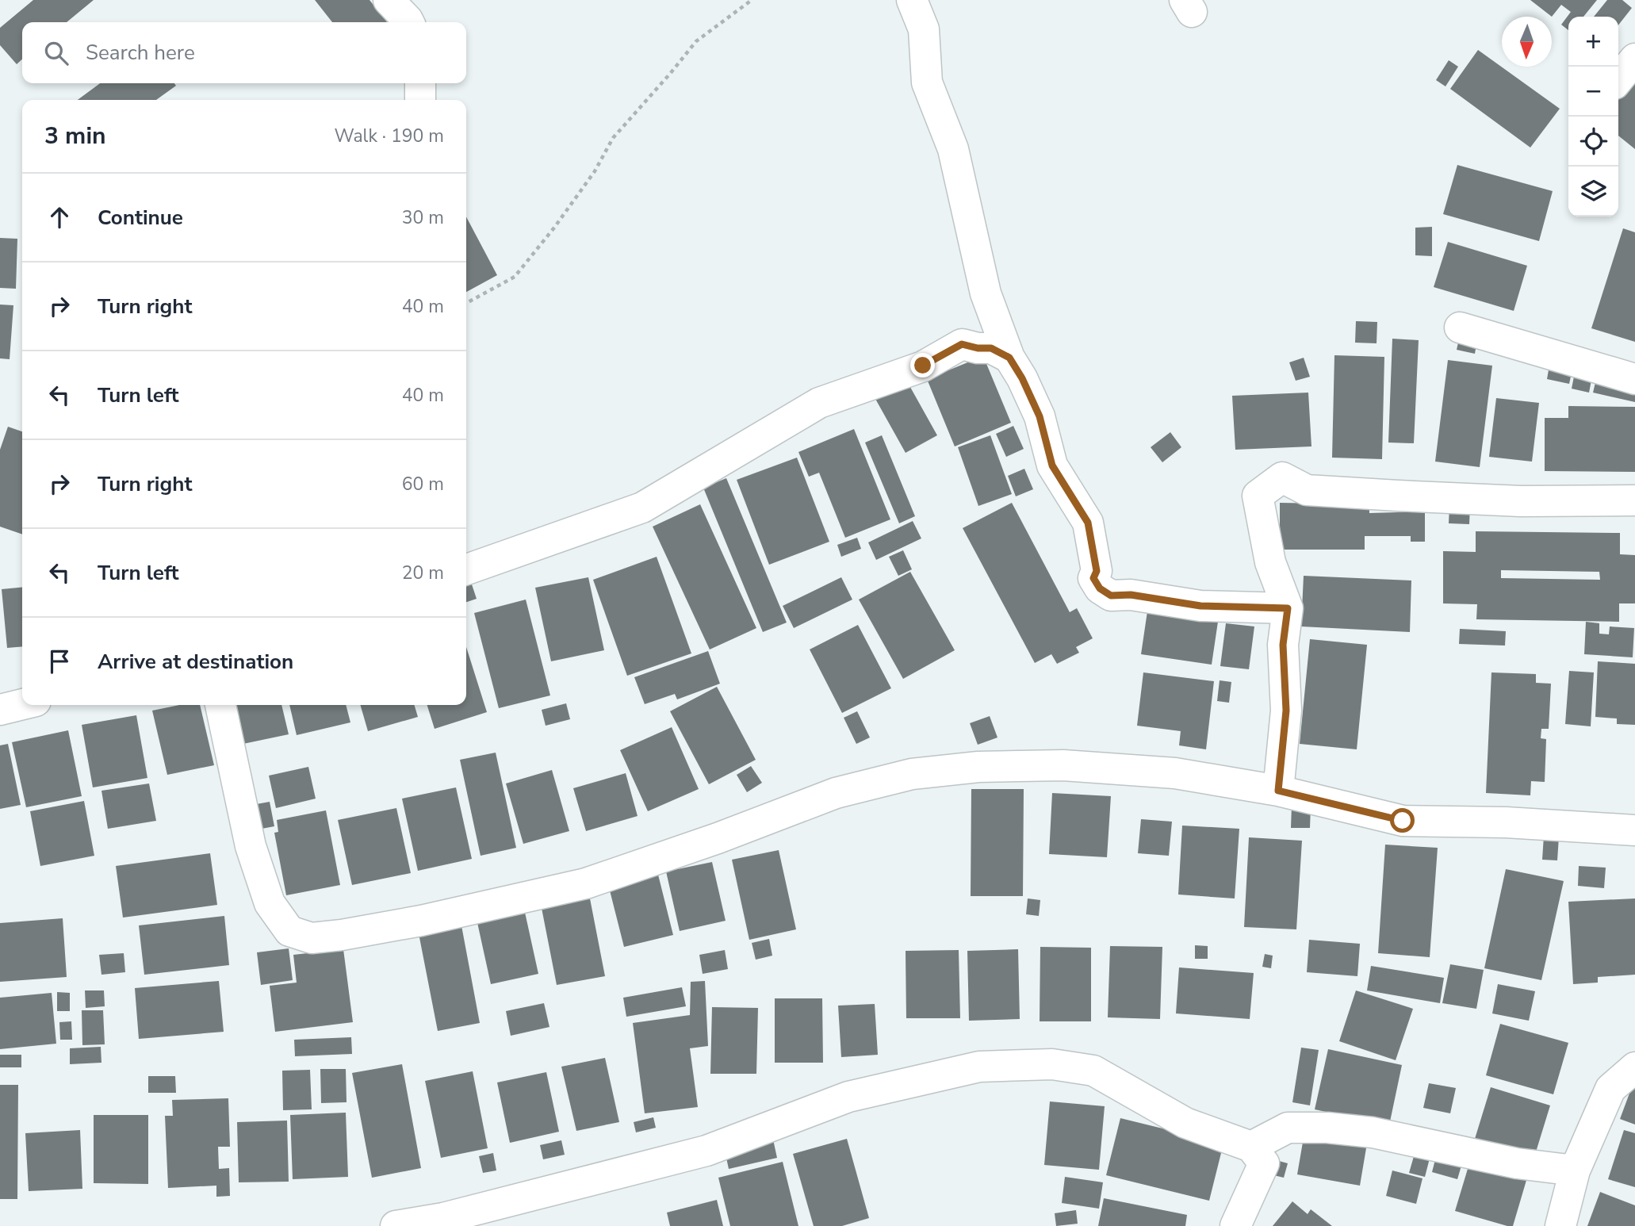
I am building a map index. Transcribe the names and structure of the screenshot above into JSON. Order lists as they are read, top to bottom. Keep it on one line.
{"north":"bottom","page":{"map_buttons":["+","−"],"search":"Search here","heading":["3 min","Walk · 190 m"],"list":[["Continue","30 m"],["Turn right","40 m"],["Turn left","40 m"],["Turn right","60 m"],["Turn left","20 m"],"Arrive at destination"]}}
